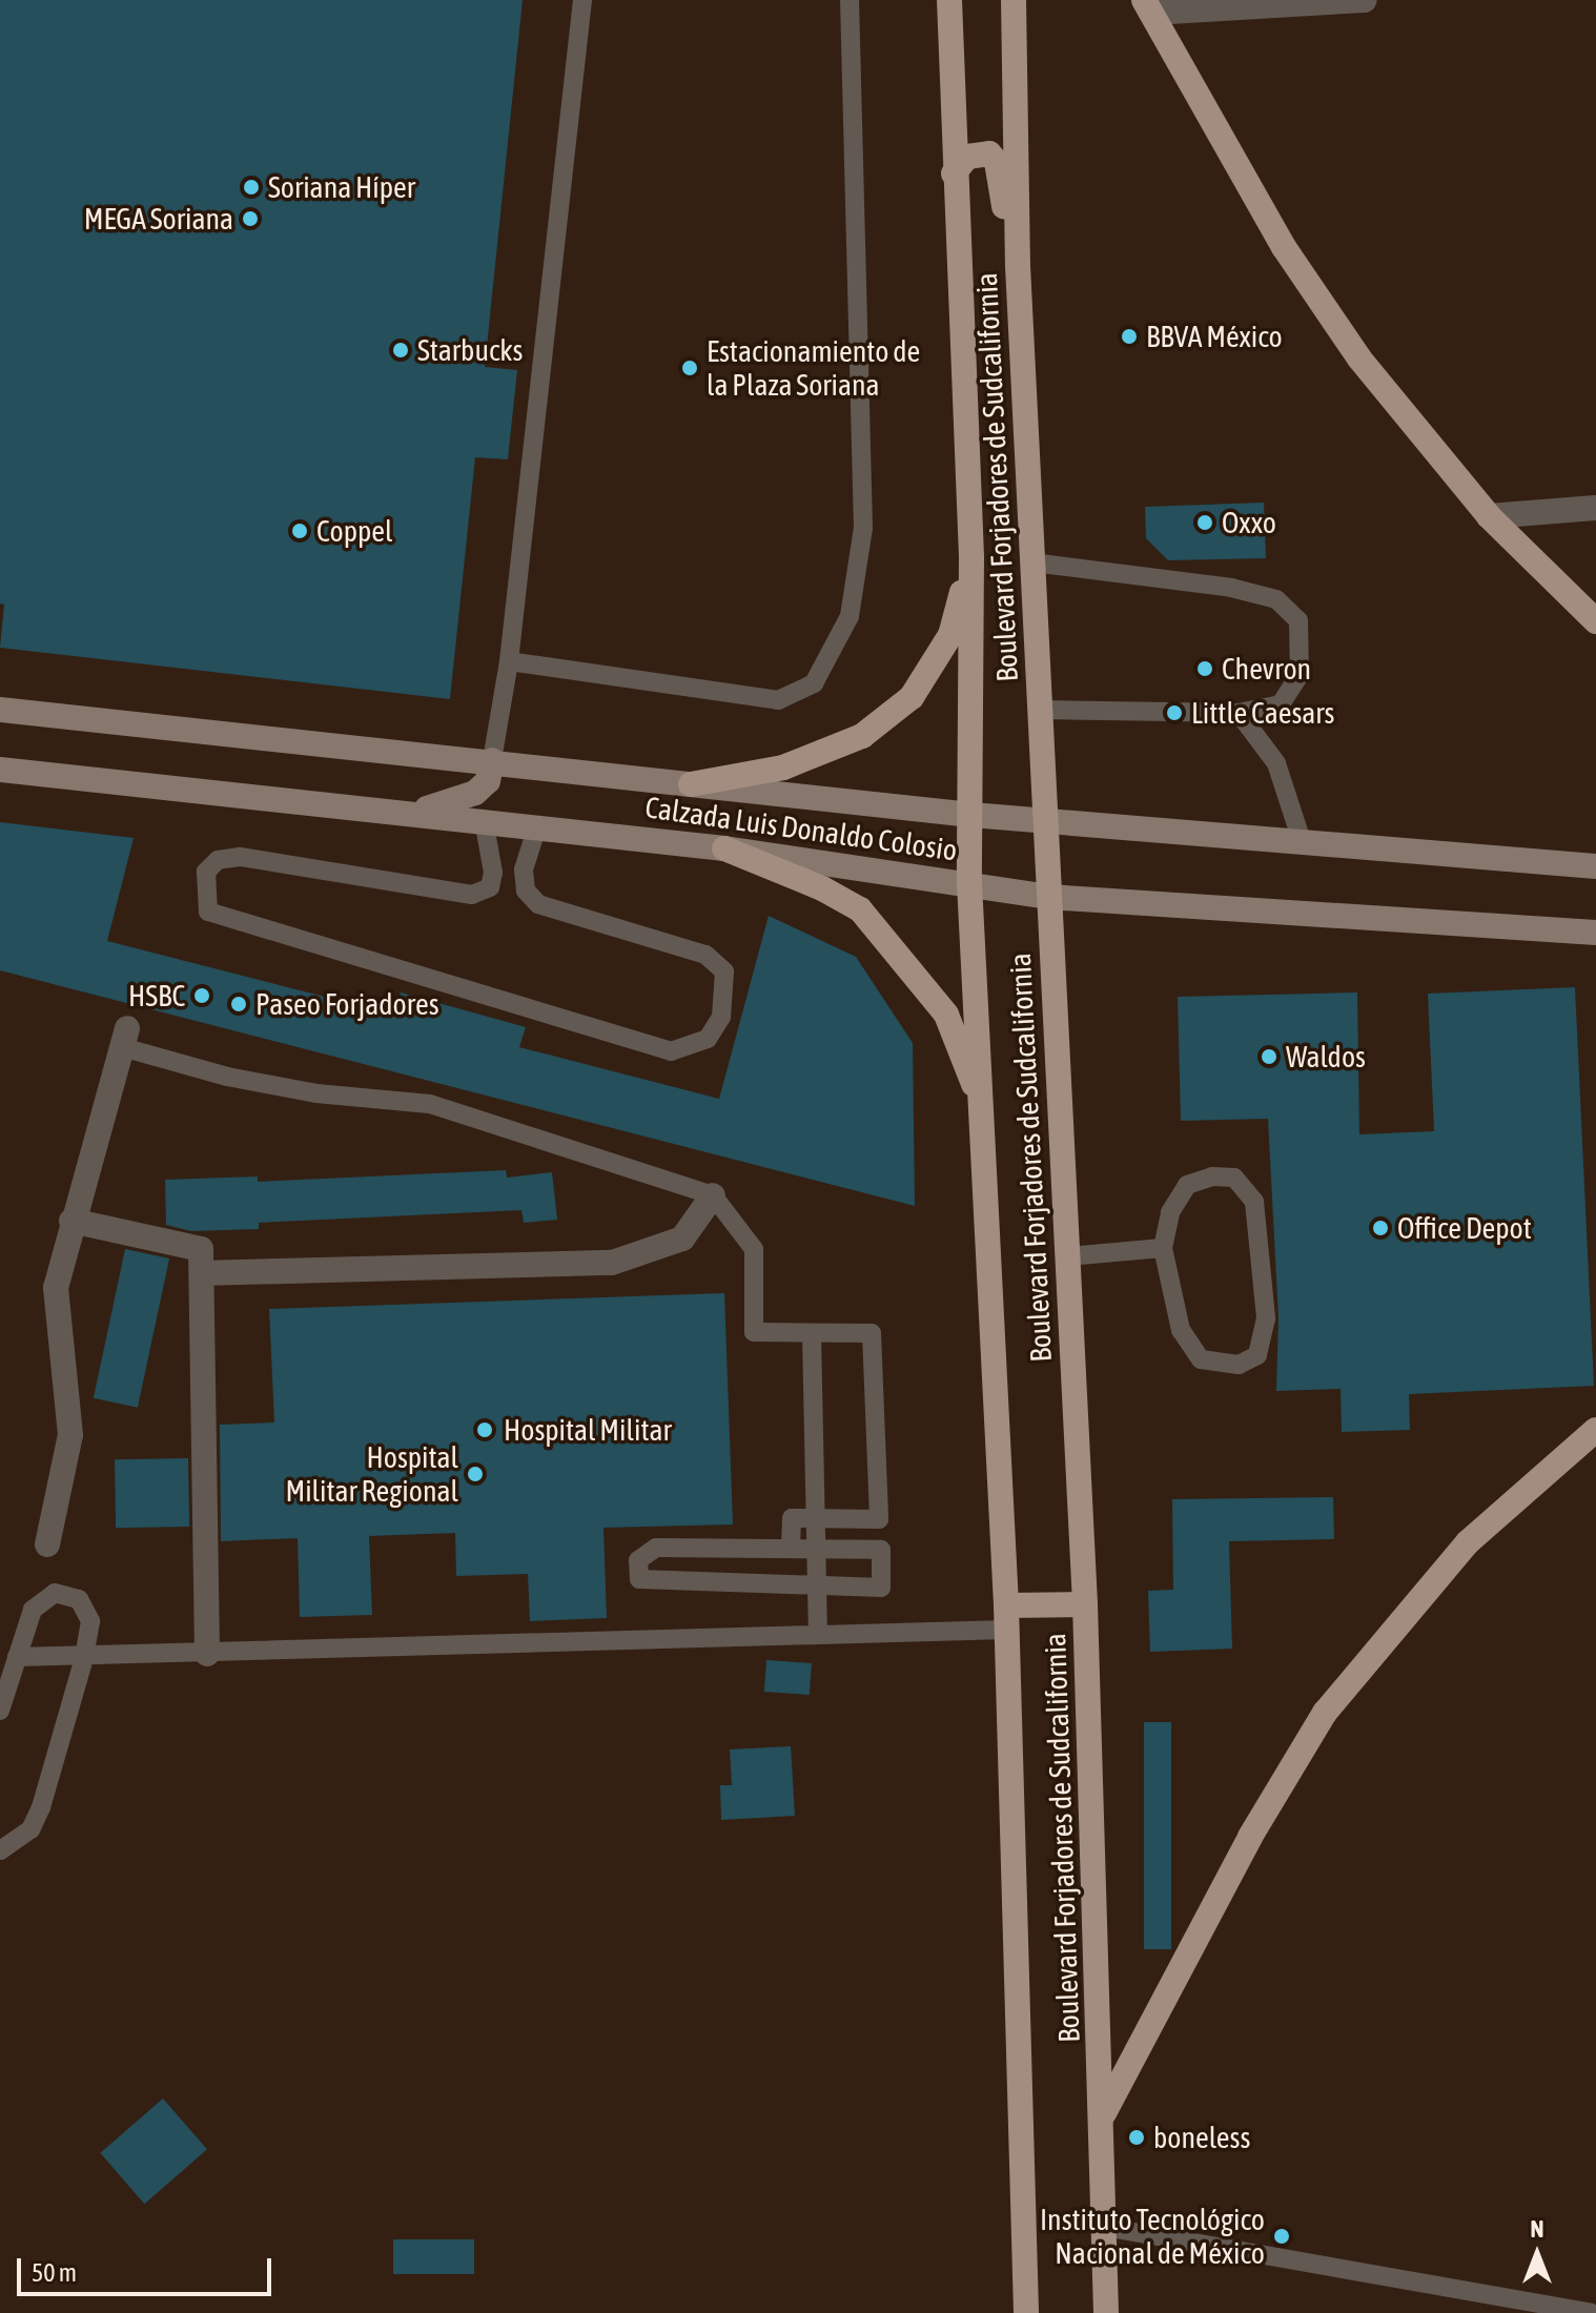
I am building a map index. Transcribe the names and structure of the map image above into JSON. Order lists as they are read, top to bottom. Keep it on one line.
{"streets":{"main road":["Boulevard Forjadores de Sudcalifornia","Calzada Luis Donaldo Colosio"]},"crossings":[["Boulevard Forjadores de Sudcalifornia","Calzada Luis Donaldo Colosio"]],"places":["Soriana Híper","MEGA Soriana","BBVA México","Starbucks","Estacionamiento de la Plaza Soriana","Oxxo","Coppel","Chevron","Little Caesars","HSBC","Paseo Forjadores","Waldos","Office Depot","Hospital Militar","Hospital Militar Regional","boneless","Instituto Tecnológico Nacional de México"],"scale_bar":"50 m","north":"top"}
